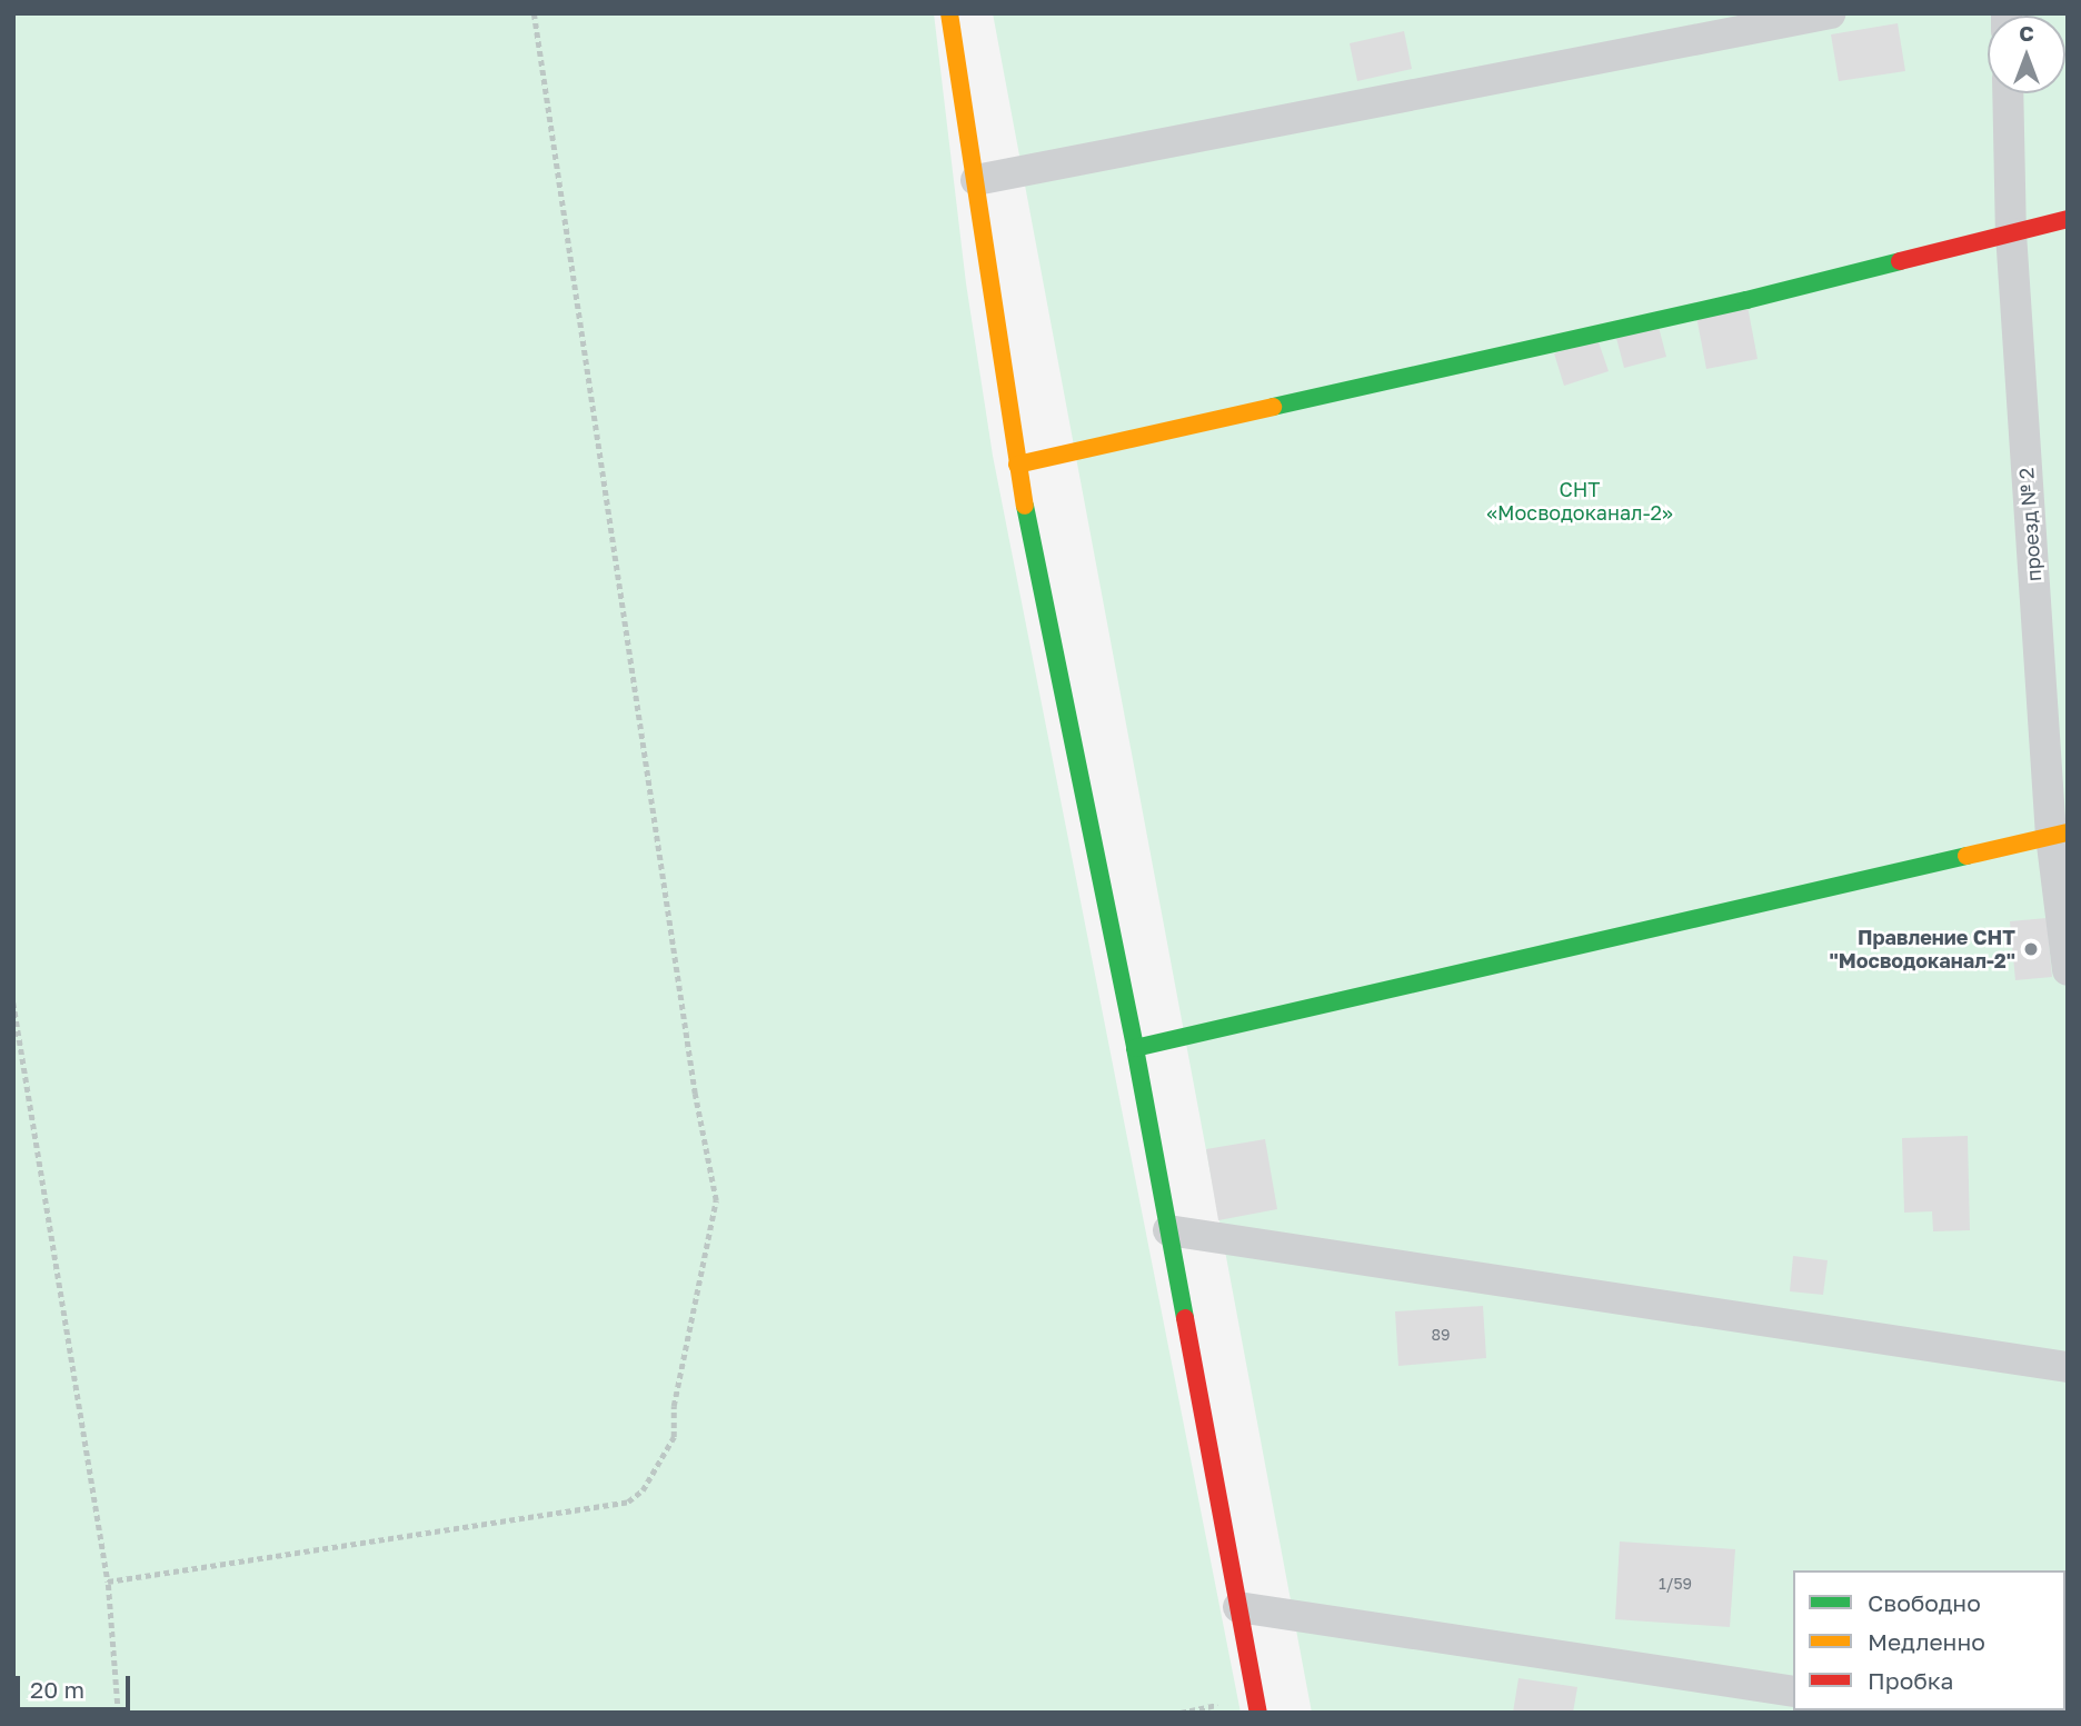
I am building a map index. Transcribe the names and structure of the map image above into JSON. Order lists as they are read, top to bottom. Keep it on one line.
{"streets":{"street":["проезд № 2"]},"parks":["СНТ «Мосводоканал-2»"],"places":["Правление СНТ \"Мосводоканал-2\""],"house_numbers":["89","1/59"],"legend":["Свободно","Медленно","Пробка"],"scale_bar":"20 m","north":"top"}
